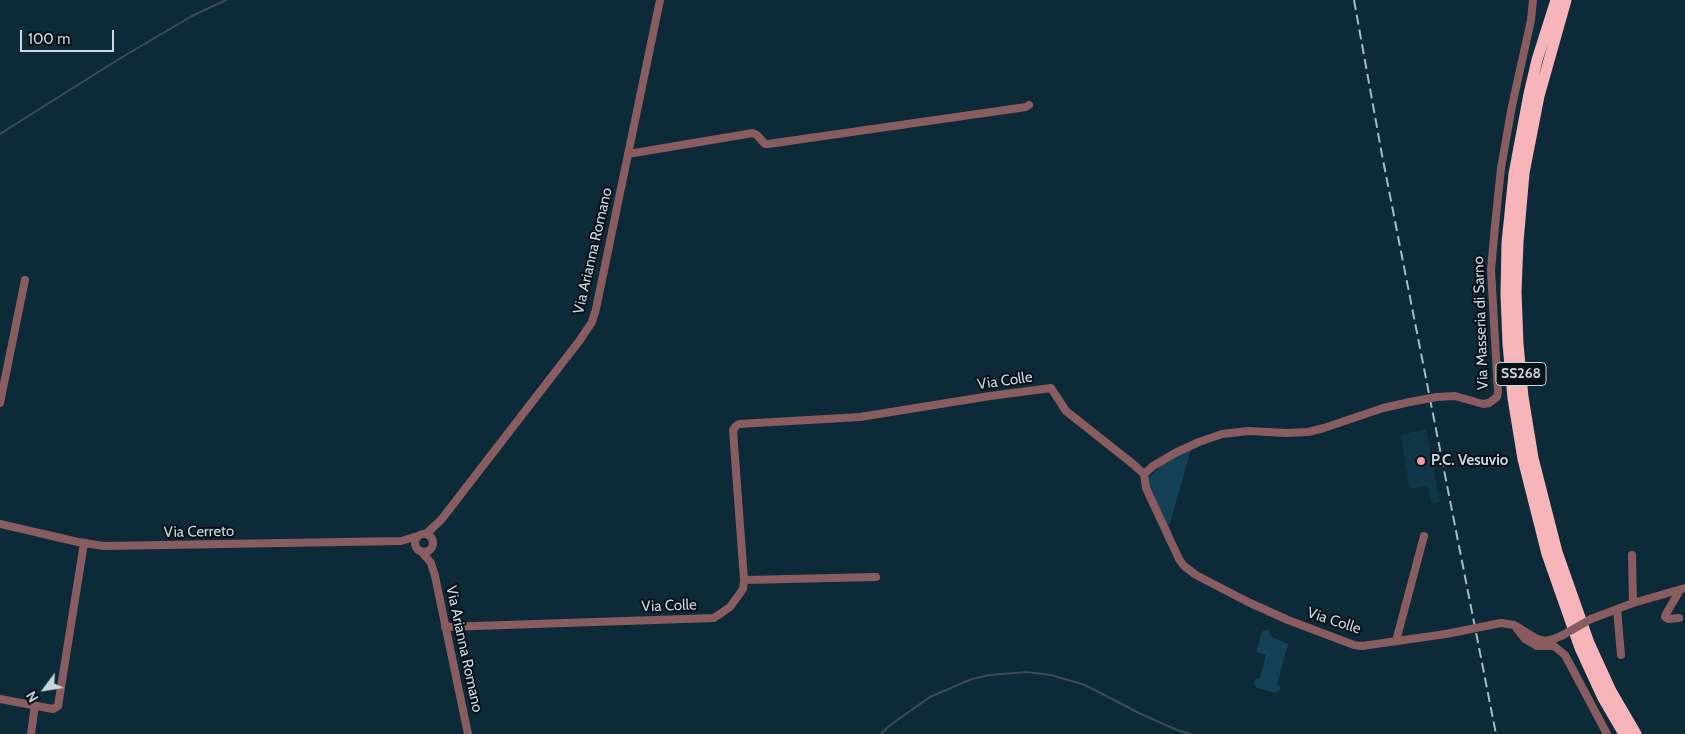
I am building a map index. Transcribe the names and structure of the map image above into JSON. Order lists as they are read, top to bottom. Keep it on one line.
{"streets":{"highway":["SS268"],"street":["Via Arianna Romano","Via Masseria di Sarno","Via Colle","Via Cerreto"]},"crossings":[["Via Arianna Romano","Via Colle"],["Via Arianna Romano","Via Cerreto"],["Via Masseria di Sarno","Via Colle"]],"places":["P.C. Vesuvio"],"scale_bar":"100 m","north":"bottom left"}
